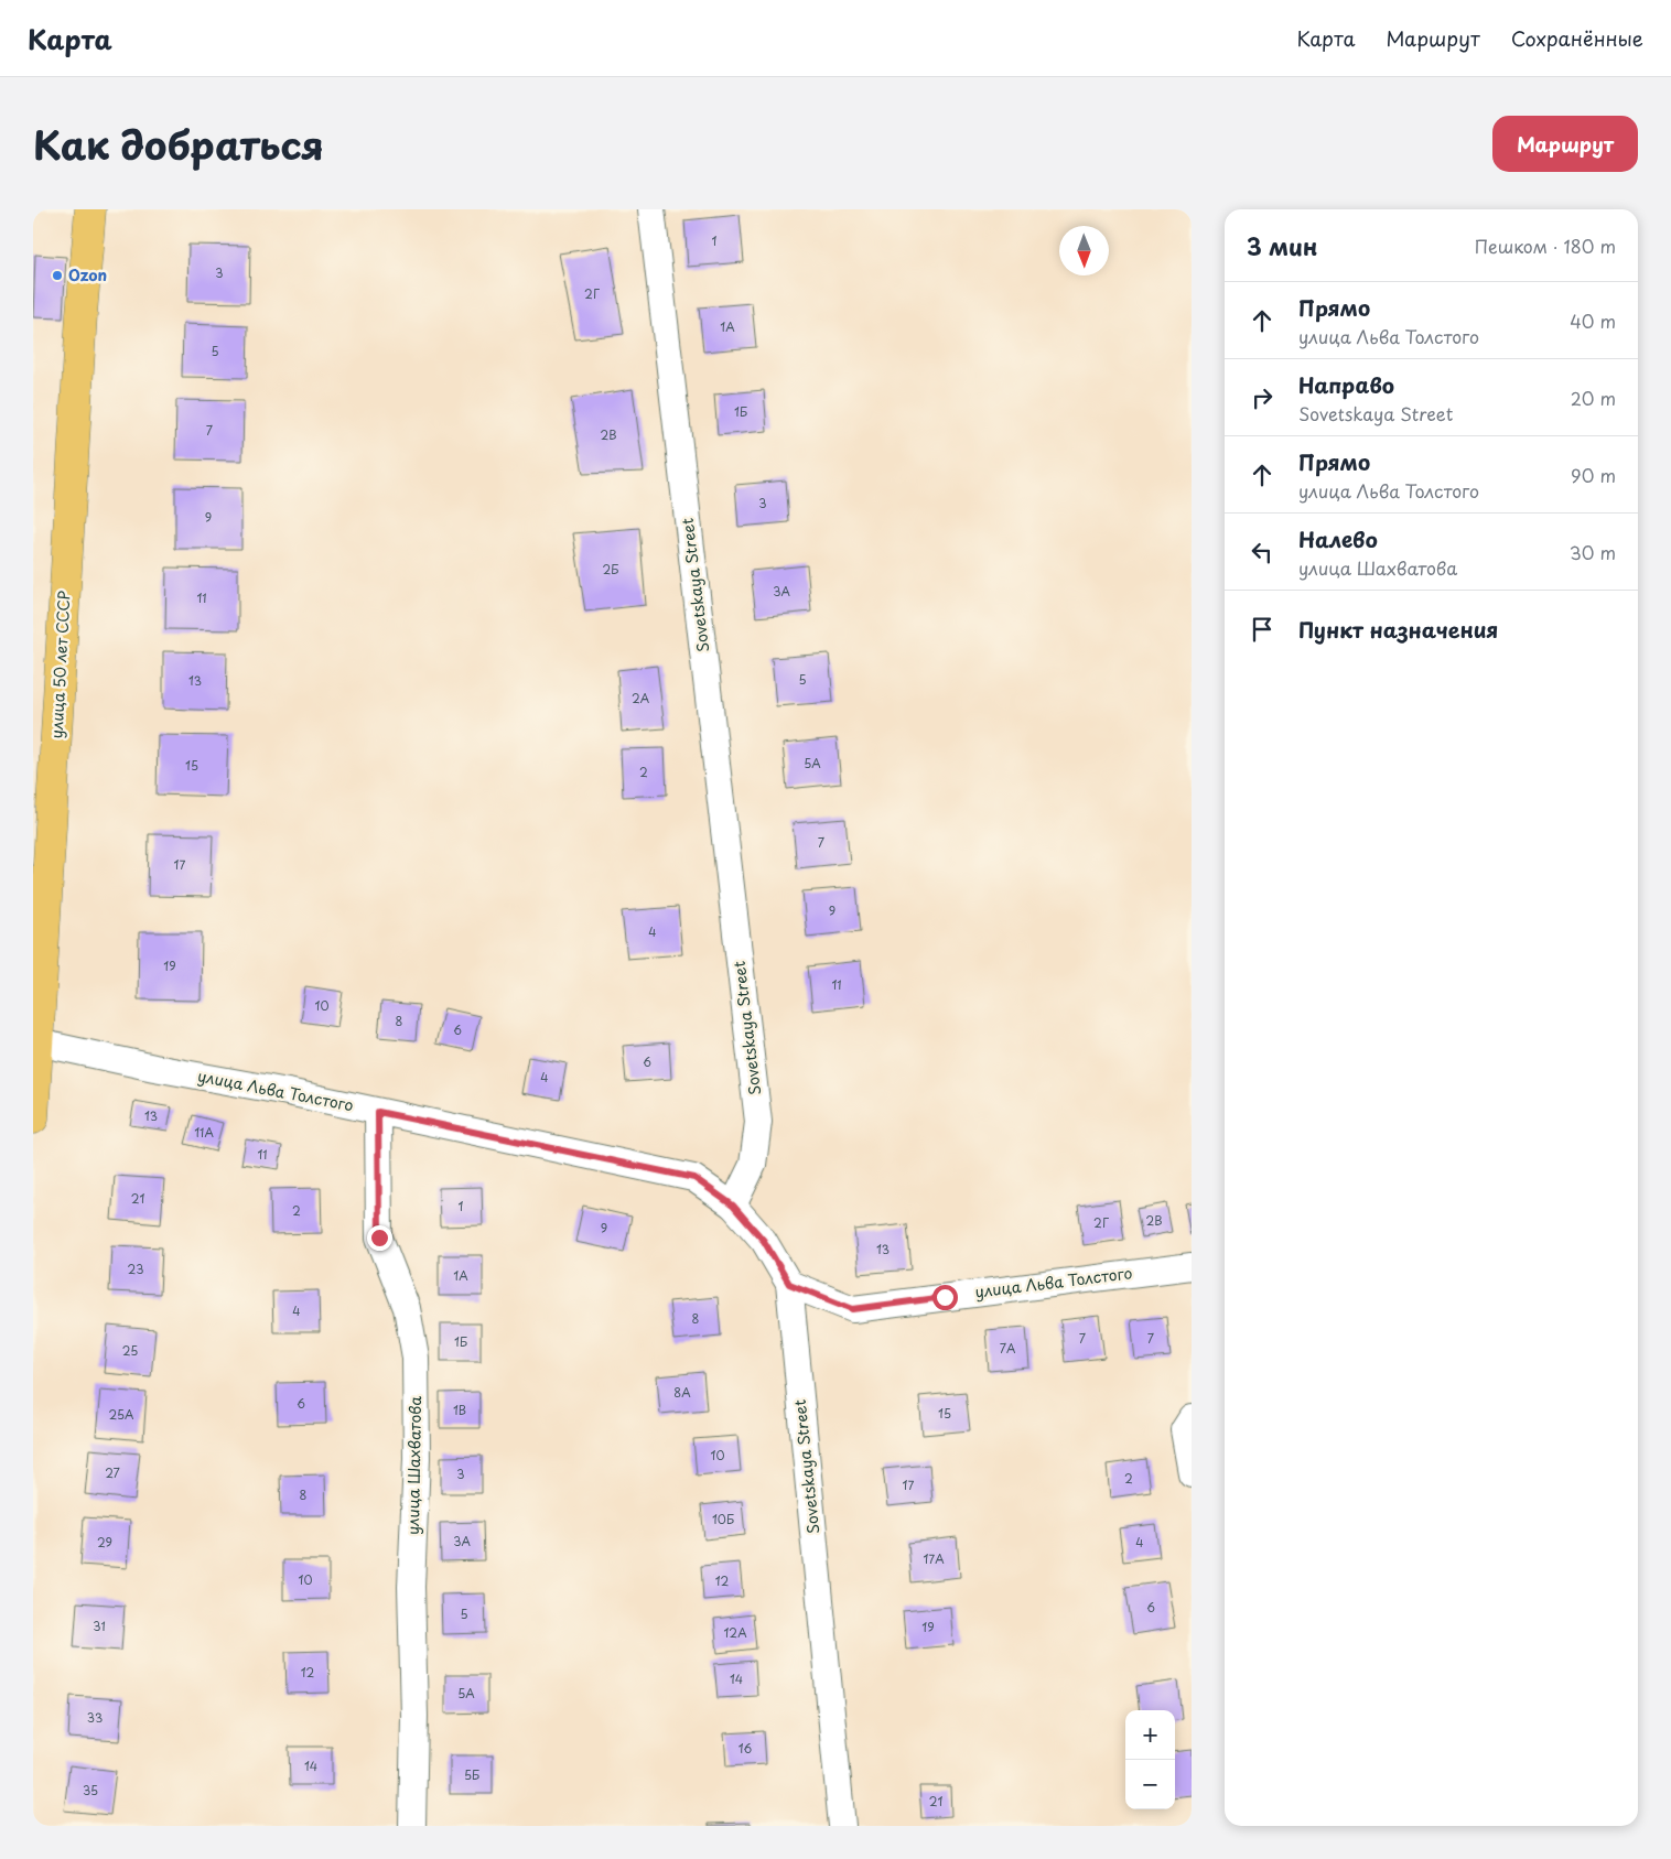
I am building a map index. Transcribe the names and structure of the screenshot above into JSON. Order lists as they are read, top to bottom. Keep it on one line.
{"streets":{"main road":["улица 50 лет СССР"],"street":["Sovetskaya Street","улица Льва Толстого","улица Шахватова"]},"crossings":[["Sovetskaya Street","улица Льва Толстого"],["улица 50 лет СССР","улица Льва Толстого"],["улица Льва Толстого","улица Шахватова"]],"places":["Ozon"],"house_numbers":["1","3","2Г","1А","5","1Б","7","2В","3","9","2Б","3А","11","5","13","2А","5А","15","2","7","17","9","4","19","11","10","8","6","6","4","13","11А","11","21","1","2","2В","2Г","9","13","23","1А","4","8","7","7","1Б","7А","25","8А","6","1В","15","25А","10","27","3","2","17","8","10Б","3А","29","4","17А","10","12","6","5","31","19","12А","12","14","5А","33","16","14","5Б","35","21"],"north":"bottom","page":{"header":"Карта","nav":["Карта","Маршрут","Сохранённые"],"title":"Как добраться","buttons":"Маршрут","heading":["3 мин","Пешком · 180 m"],"list":[["Прямо","улица Льва Толстого","40 m"],["Направо","Sovetskaya Street","20 m"],["Прямо","улица Льва Толстого","90 m"],["Налево","улица Шахватова","30 m"],"Пункт назначения"],"map_buttons":["+","−"]}}
